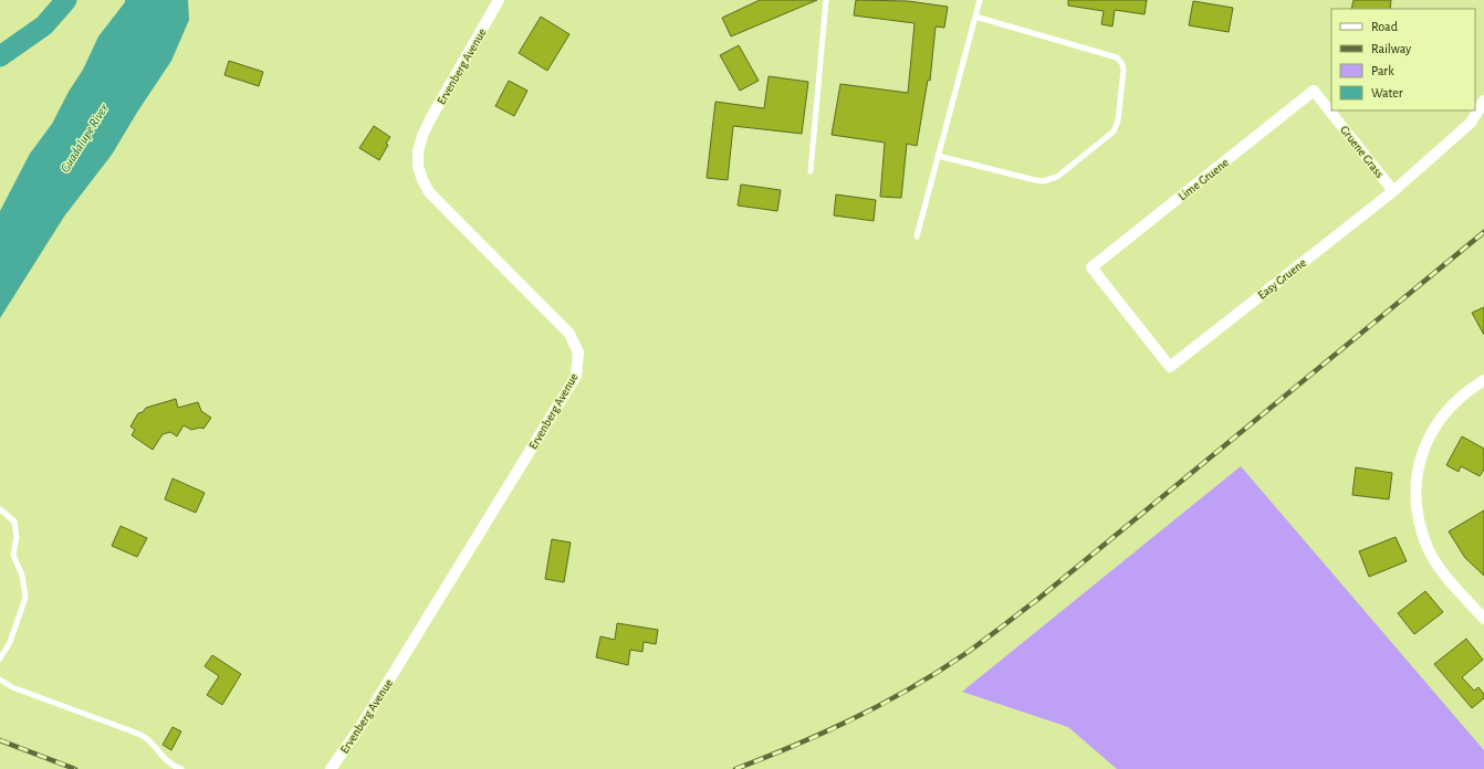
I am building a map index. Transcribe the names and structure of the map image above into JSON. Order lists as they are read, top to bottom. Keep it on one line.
{"streets":{"street":["Ervenberg Avenue","Gruene Grass","Lime Gruene","Easy Gruene"]},"crossings":[["Gruene Grass","Lime Gruene"],["Gruene Grass","Easy Gruene"],["Lime Gruene","Easy Gruene"]],"water":["Guadalupe River"],"legend":["Road","Railway","Park","Water"]}
